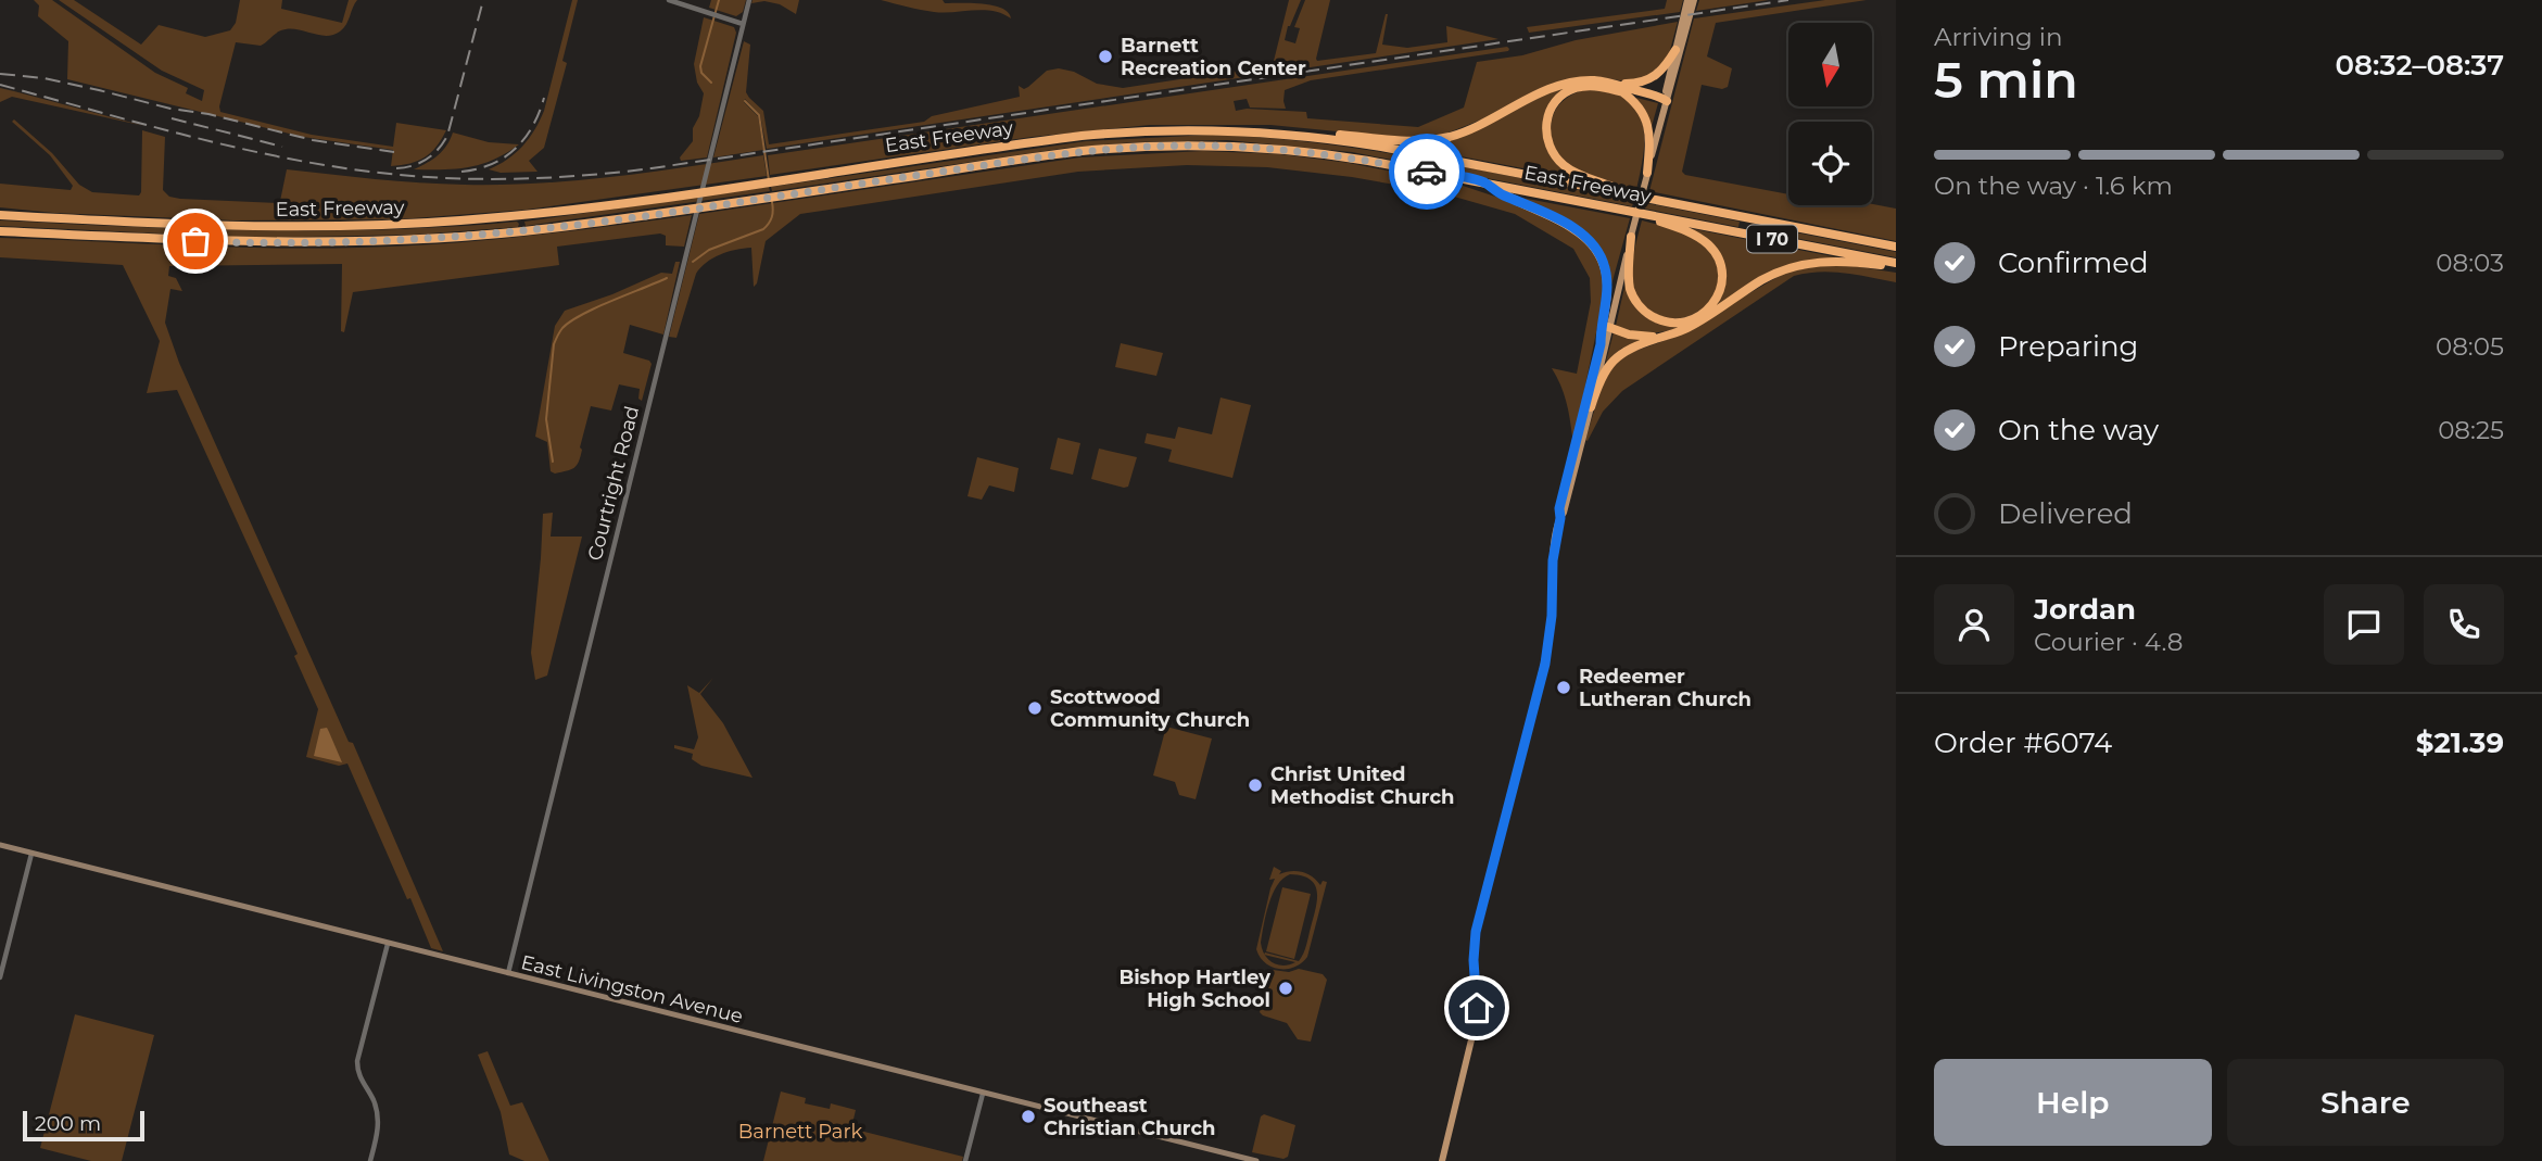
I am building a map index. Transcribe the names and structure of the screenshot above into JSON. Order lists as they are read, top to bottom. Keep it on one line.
{"streets":{"highway":["East Freeway","I 70"],"main road":["East Livingston Avenue"],"street":["Courtright Road"]},"crossings":[["Courtright Road","East Livingston Avenue"]],"parks":["Barnett Park"],"places":["Barnett Recreation Center","Redeemer Lutheran Church","Scottwood Community Church","Christ United Methodist Church","Bishop Hartley High School","Southeast Christian Church"],"scale_bar":"200 m","north":"bottom","page":{"heading":["5 min","Arriving in","08:32–08:37"],"panel":["Jordan","Courier · 4.8","Order #6074","$21.39"],"bar":"On the way · 1.6 km","list":[["Confirmed","08:03"],["Preparing","08:05"],["On the way","08:25"],"Delivered"],"buttons":["Help","Share"],"scale":"200 m"}}
